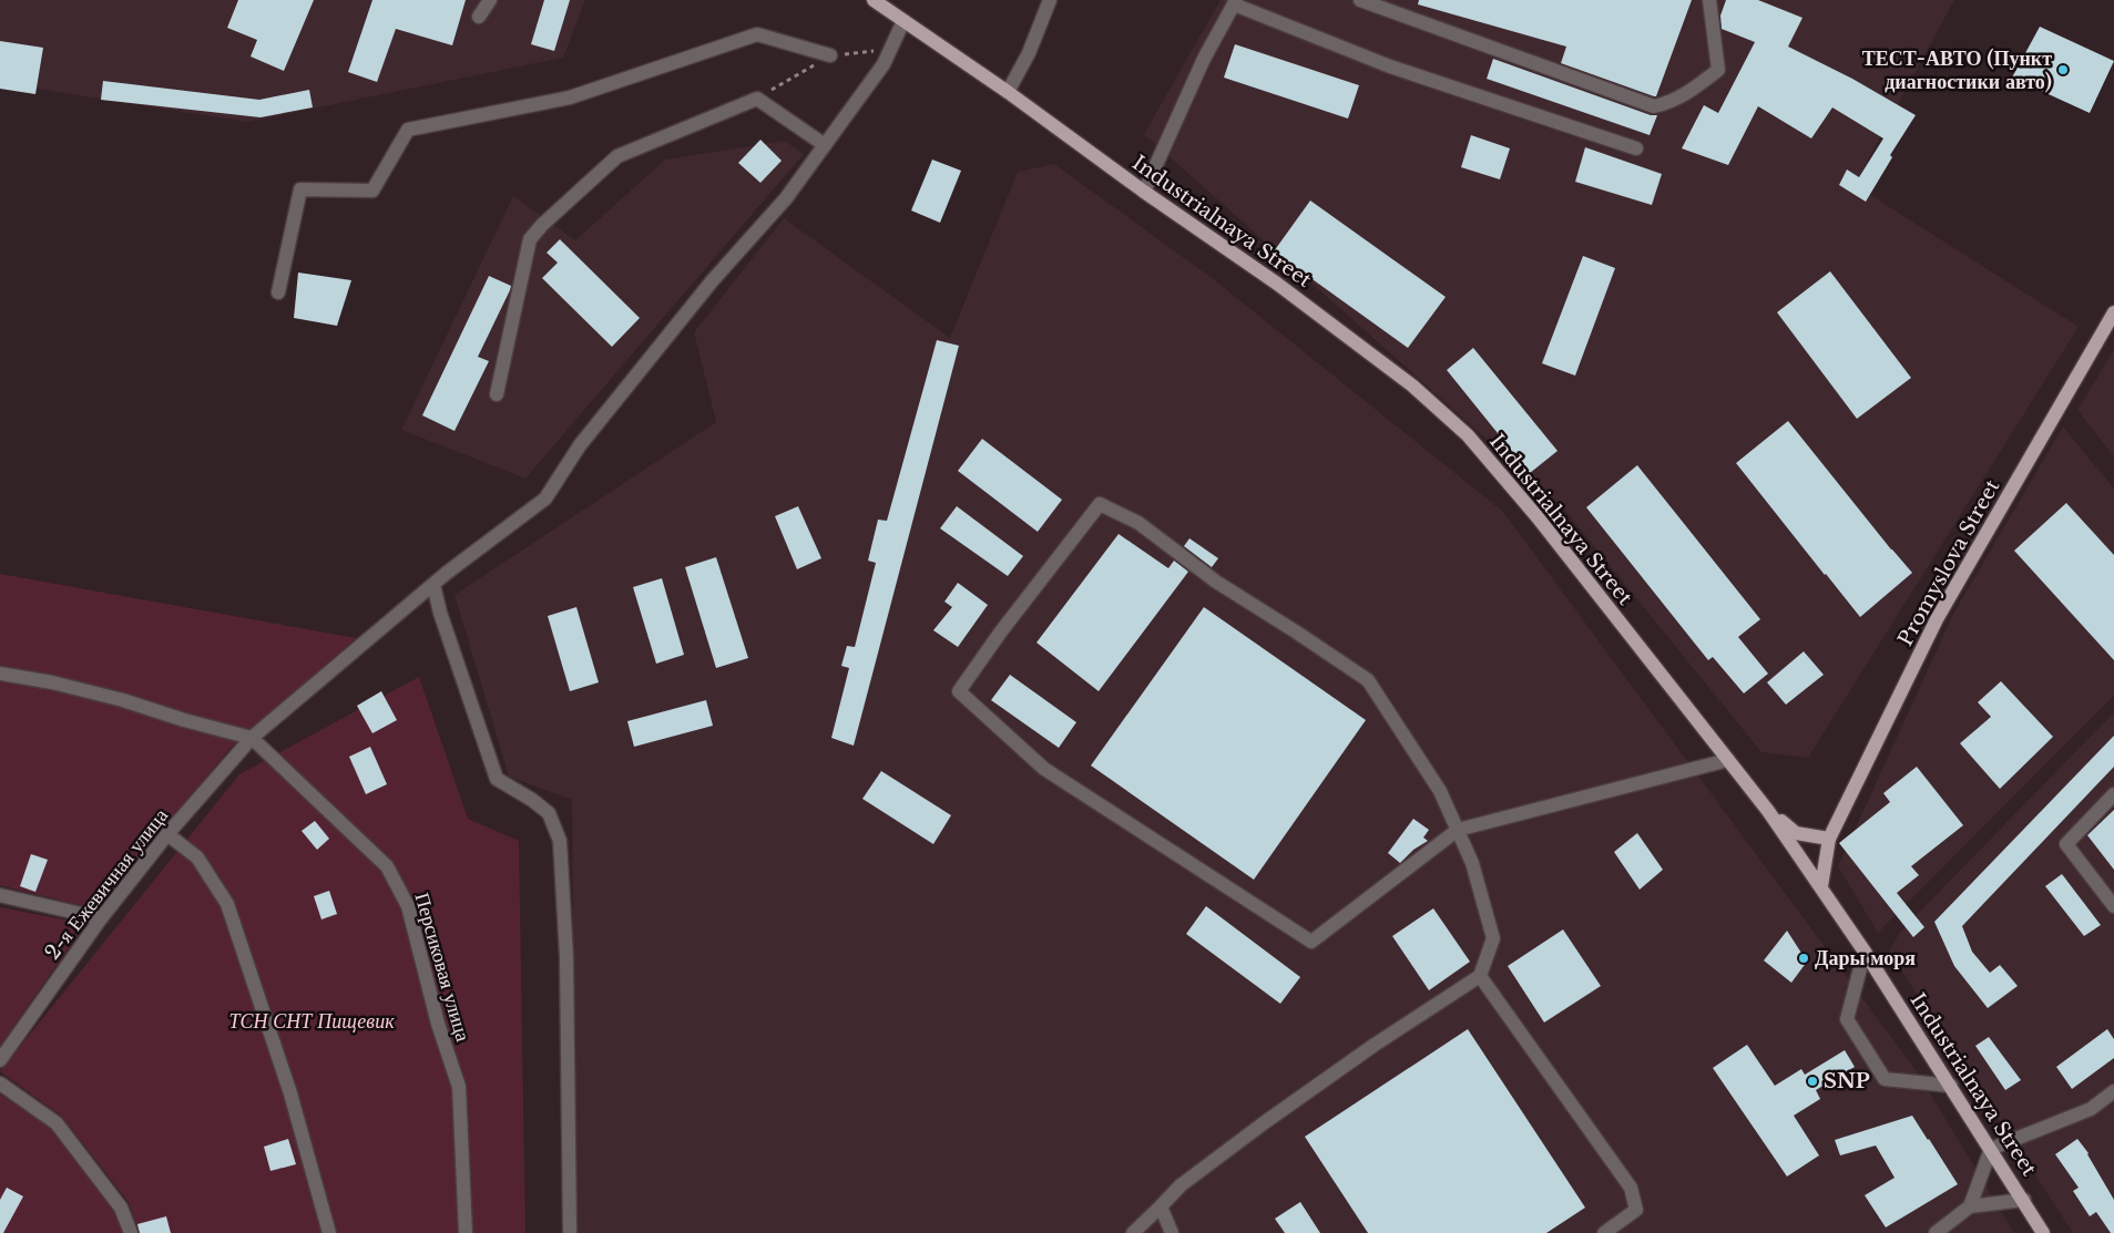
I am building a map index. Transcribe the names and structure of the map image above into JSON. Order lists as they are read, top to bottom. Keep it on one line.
{"streets":{"main road":["Industrialnaya Street","Promyslova Street"],"street":["2-я Ежевичная улица","Персиковая улица"]},"crossings":[["Industrialnaya Street","Promyslova Street"],["Industrialnaya Street","2-я Ежевичная улица"],["2-я Ежевичная улица","Персиковая улица"]],"parks":["ТСН СНТ Пищевик"],"places":["ТЕСТ-АВТО (Пункт диагностики авто)","Дары моря","SNP"]}
